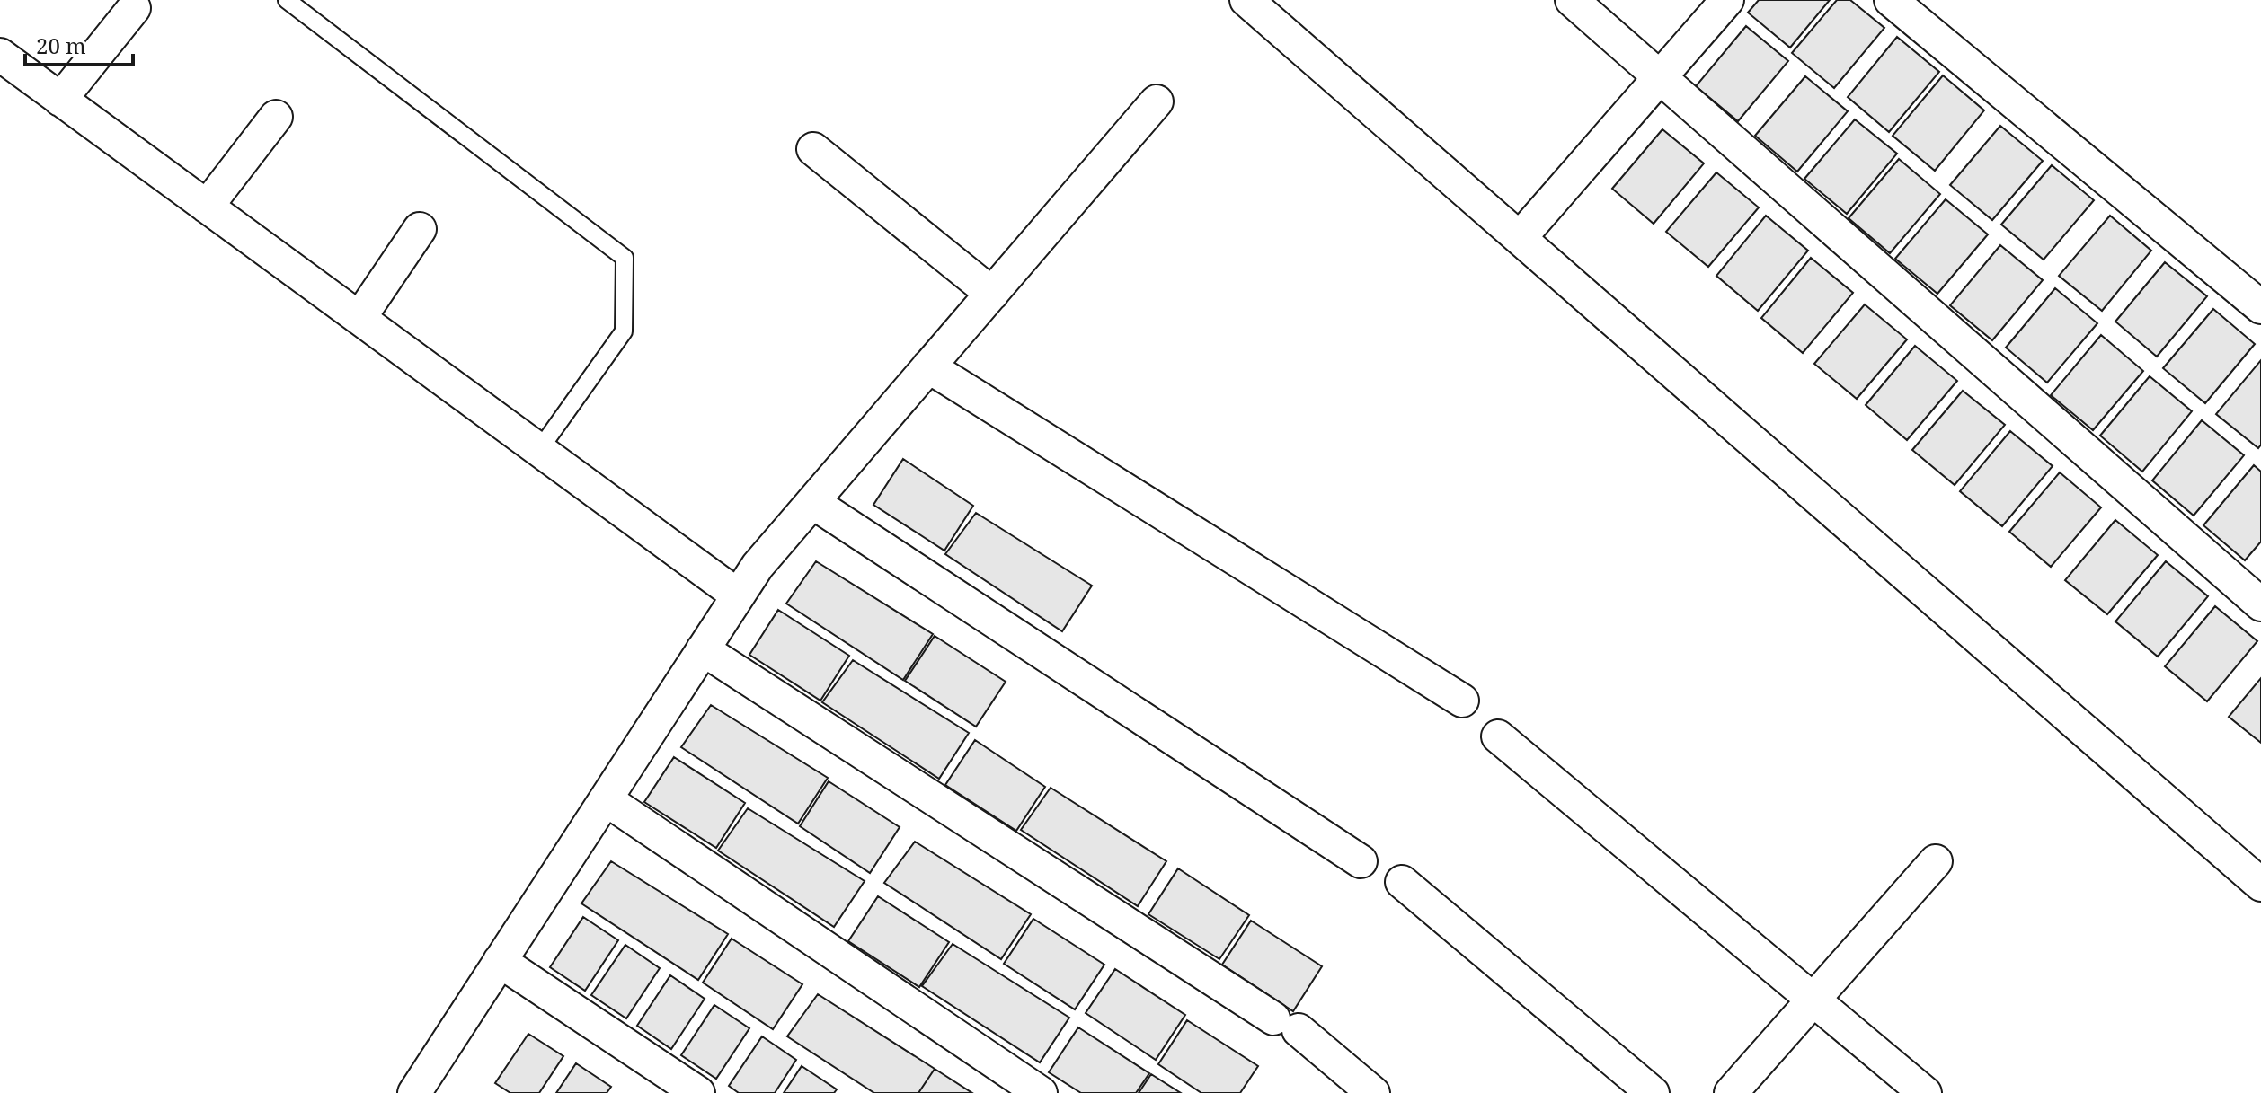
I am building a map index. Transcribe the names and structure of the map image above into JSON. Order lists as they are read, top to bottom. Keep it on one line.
{"scale_bar":"20 m"}
